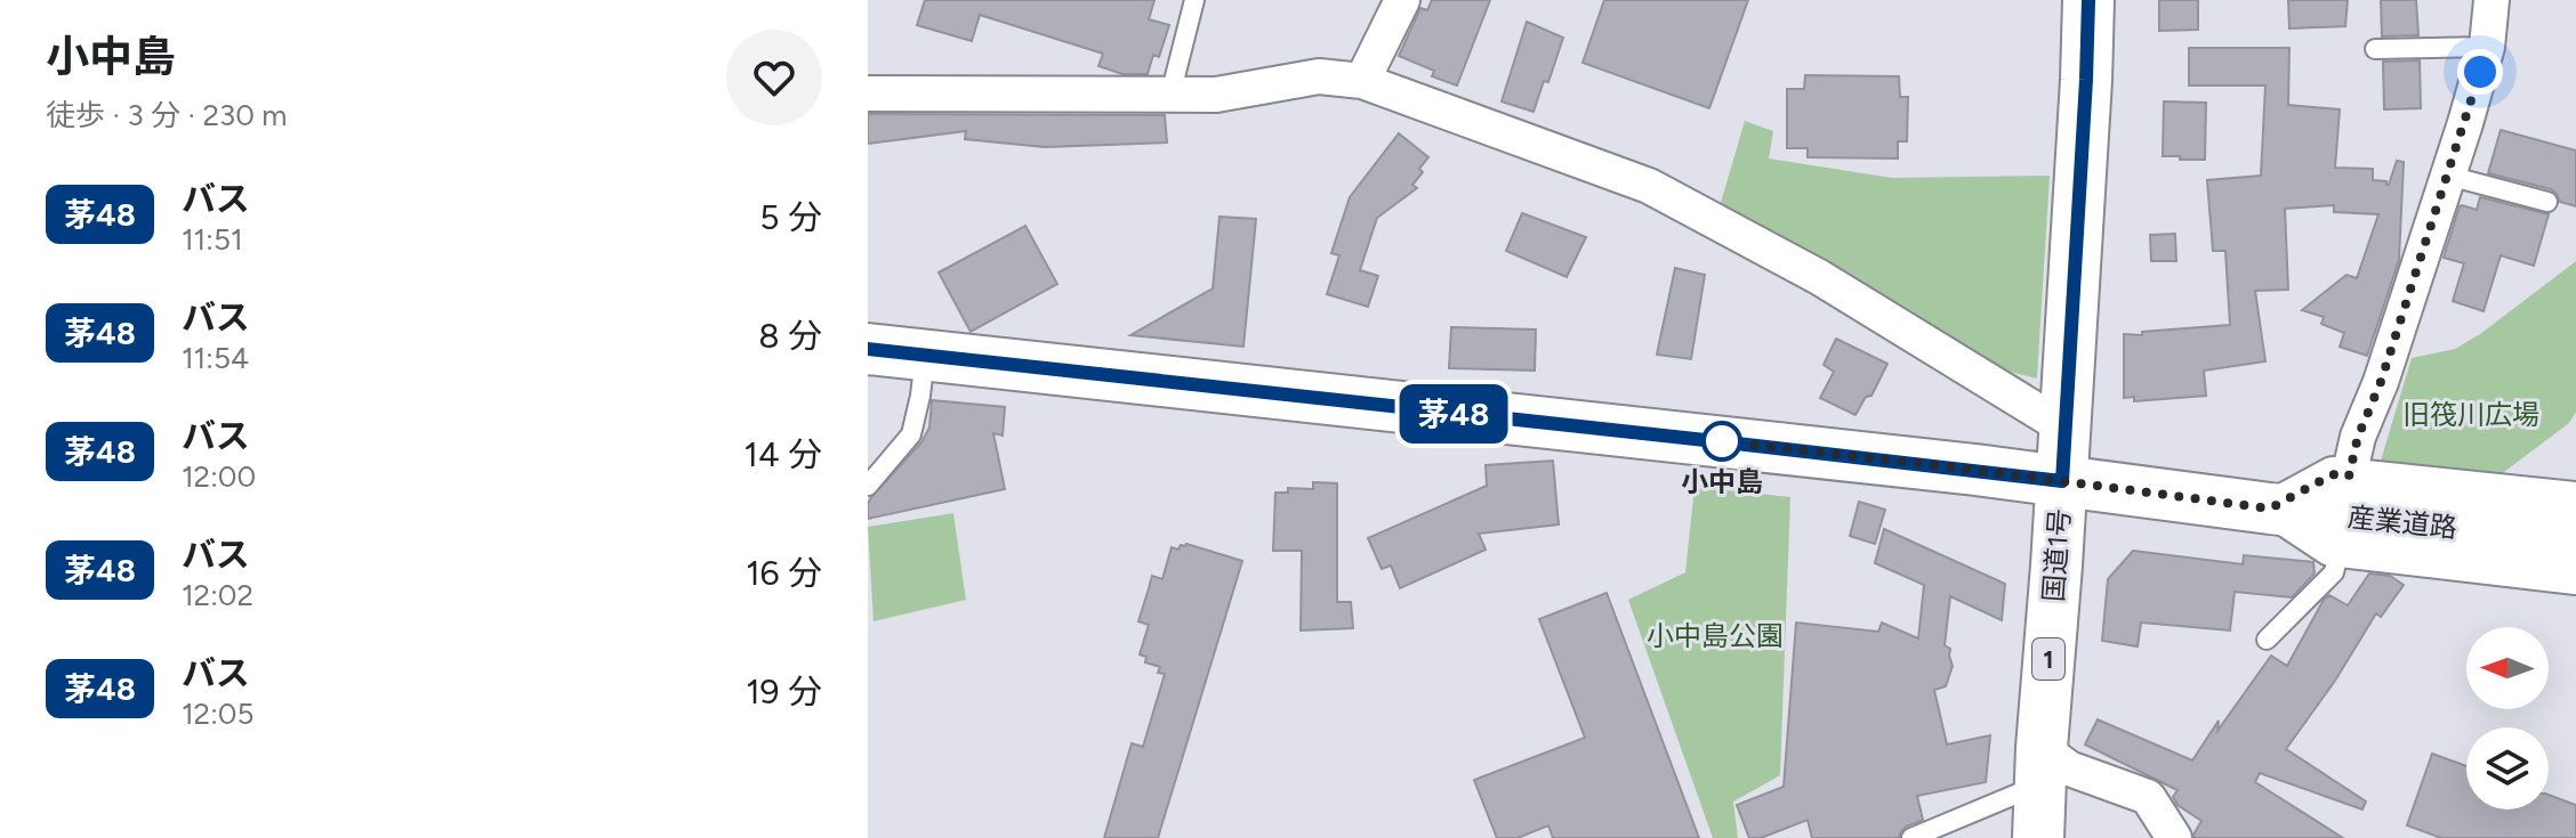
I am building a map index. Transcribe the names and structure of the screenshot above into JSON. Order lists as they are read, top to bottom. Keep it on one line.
{"streets":{"main road":["産業道路","国道1号","1"]},"crossings":[["産業道路","国道1号"]],"parks":["旧筏川広場","小中島公園"],"places":["小中島"],"lines":["bus line 茅48"],"north":"left","page":{"heading":["小中島","徒歩 · 3 分 · 230 m"],"on_map":"茅48","list":[{"mark":"茅48","name":"バス","note":"11:51","value":"5 分"},{"mark":"茅48","name":"バス","note":"11:54","value":"8 分"},{"mark":"茅48","name":"バス","note":"12:00","value":"14 分"},{"mark":"茅48","name":"バス","note":"12:02","value":"16 分"},{"mark":"茅48","name":"バス","note":"12:05","value":"19 分"}]}}
